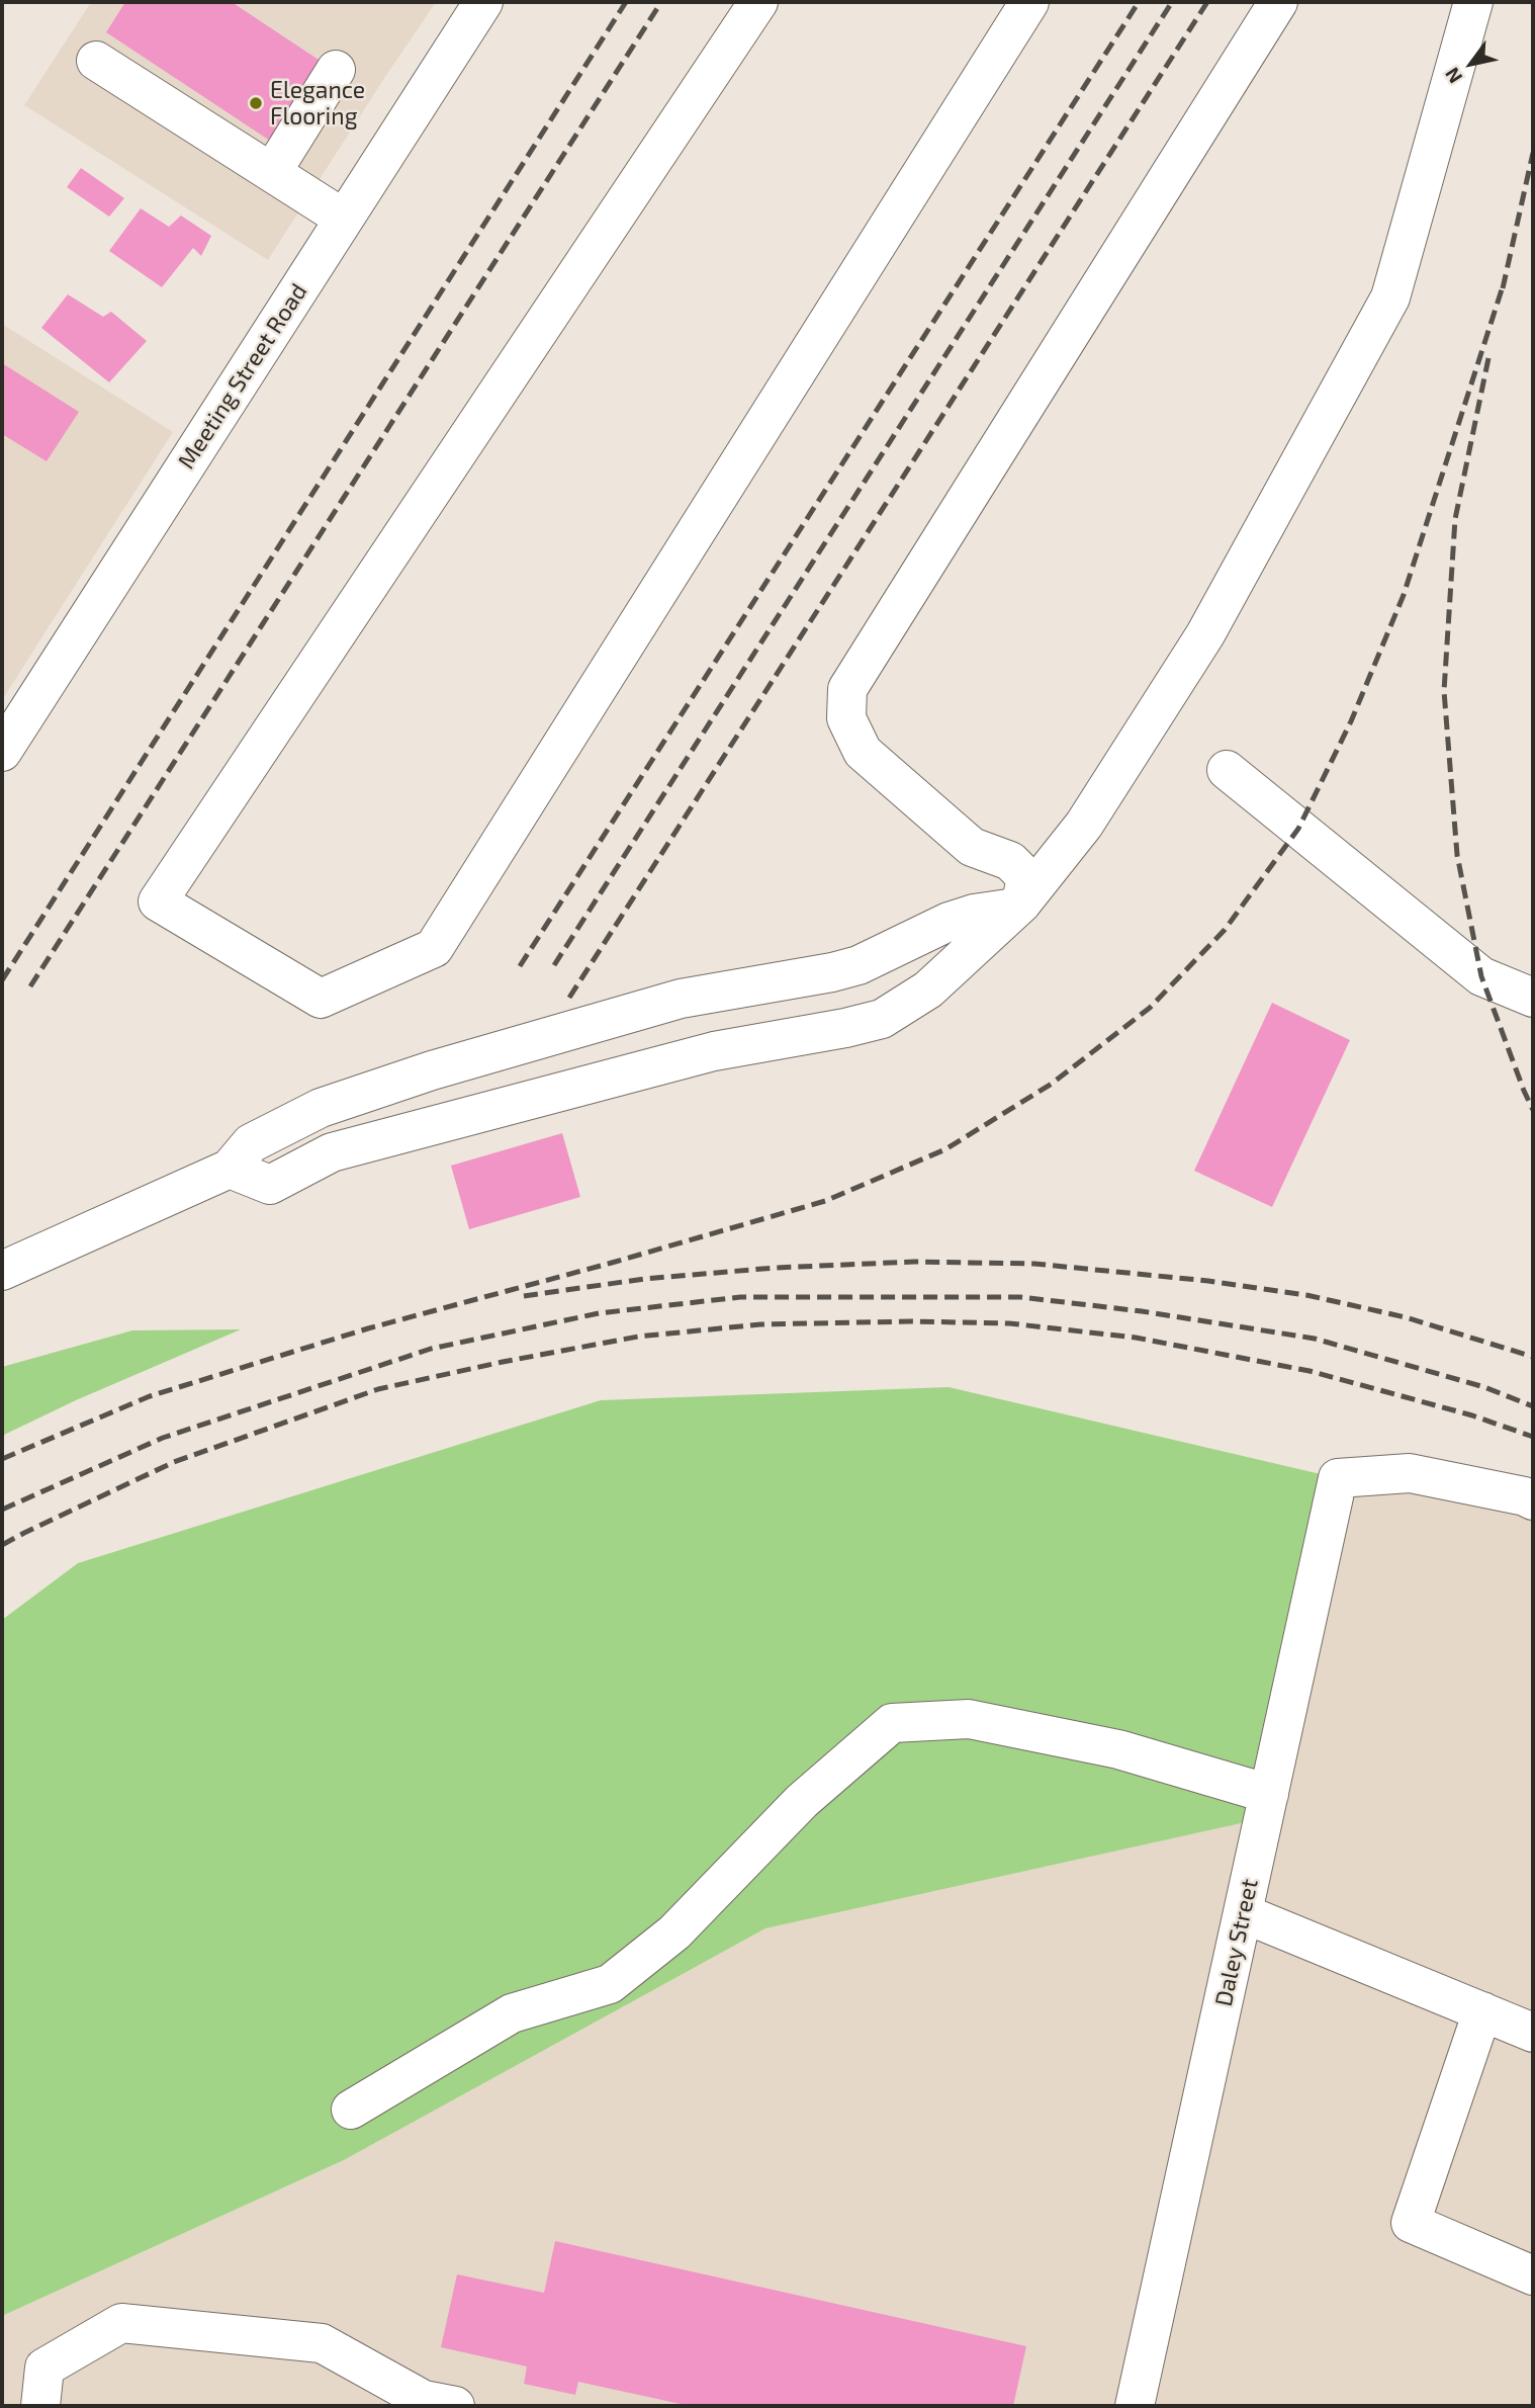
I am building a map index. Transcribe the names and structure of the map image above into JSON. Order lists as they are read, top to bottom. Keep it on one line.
{"streets":{"street":["Meeting Street Road","Daley Street"]},"places":["Elegance Flooring"],"north":"bottom left"}
